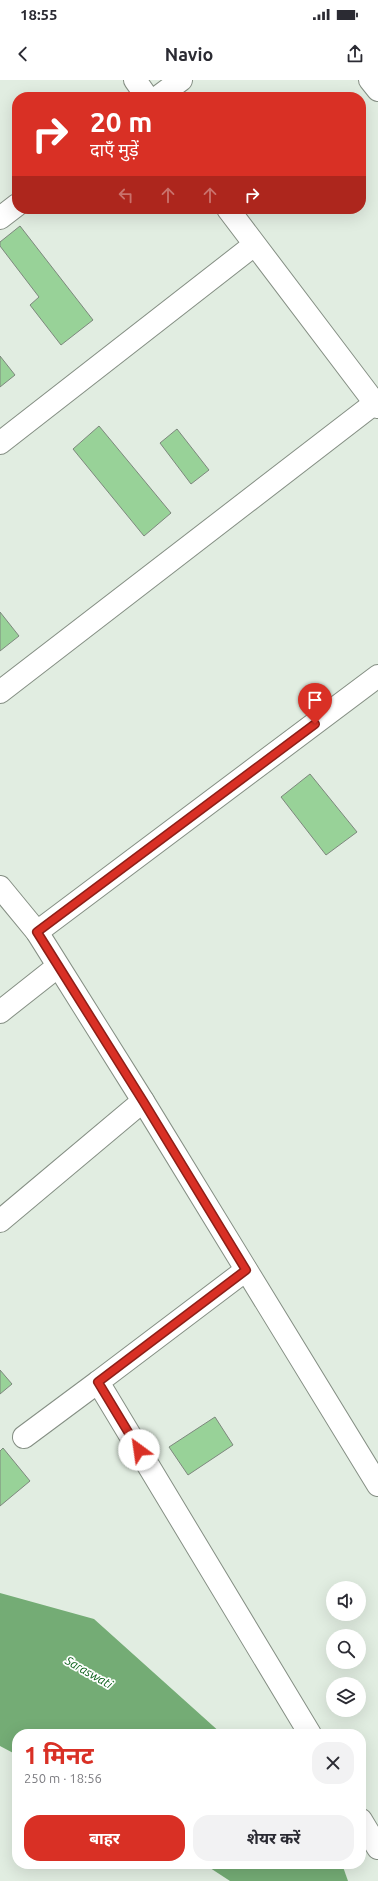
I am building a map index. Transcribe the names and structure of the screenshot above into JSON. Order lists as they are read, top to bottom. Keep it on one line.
{"water":["Saraswati"],"page":{"status":"18:55","header":"Navio","turn":["20 m","दाएँ मुड़ें"],"heading":["1 मिनट","250 m · 18:56"],"buttons":["बाहर","शेयर करें"]}}
